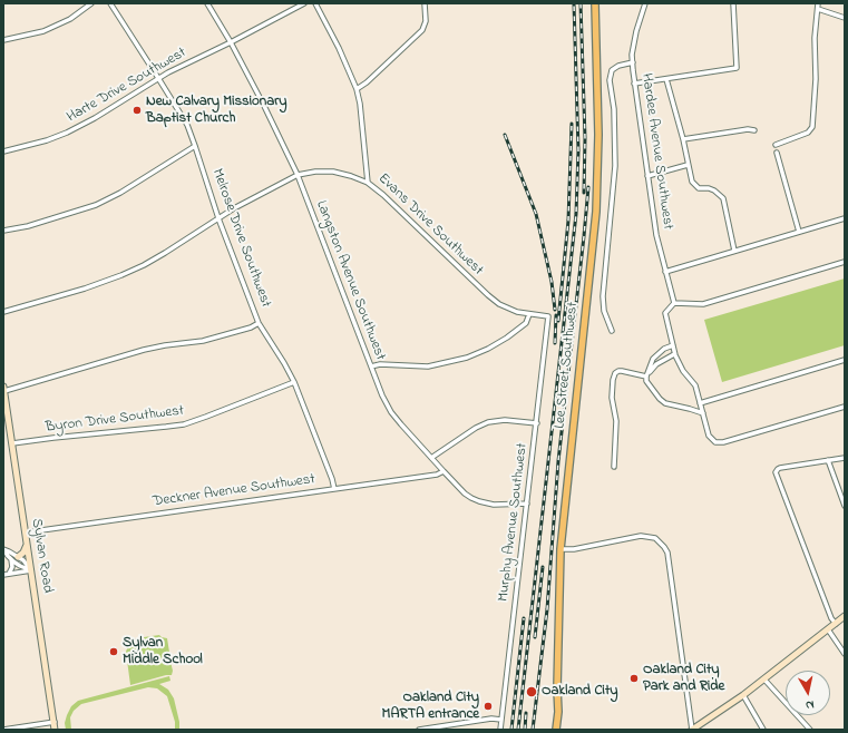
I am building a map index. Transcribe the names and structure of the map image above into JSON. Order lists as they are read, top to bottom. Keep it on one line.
{"streets":{"main road":["Lee Street Southwest","Sylvan Road"],"street":["Harte Drive Southwest","Hardee Avenue Southwest","Evans Drive Southwest","Melrose Drive Southwest","Langston Avenue Southwest","Byron Drive Southwest","Deckner Avenue Southwest","Murphy Avenue Southwest"]},"crossings":[["Harte Drive Southwest","Melrose Drive Southwest"],["Harte Drive Southwest","Langston Avenue Southwest"],["Evans Drive Southwest","Murphy Avenue Southwest"],["Melrose Drive Southwest","Byron Drive Southwest"],["Melrose Drive Southwest","Deckner Avenue Southwest"],["Langston Avenue Southwest","Deckner Avenue Southwest"],["Langston Avenue Southwest","Murphy Avenue Southwest"],["Byron Drive Southwest","Sylvan Road"],["Deckner Avenue Southwest","Sylvan Road"]],"places":["New Calvary Missionary Baptist Church","Sylvan Middle School","Oakland City Park and Ride","Oakland City","Oakland City MARTA entrance"],"north":"bottom"}
